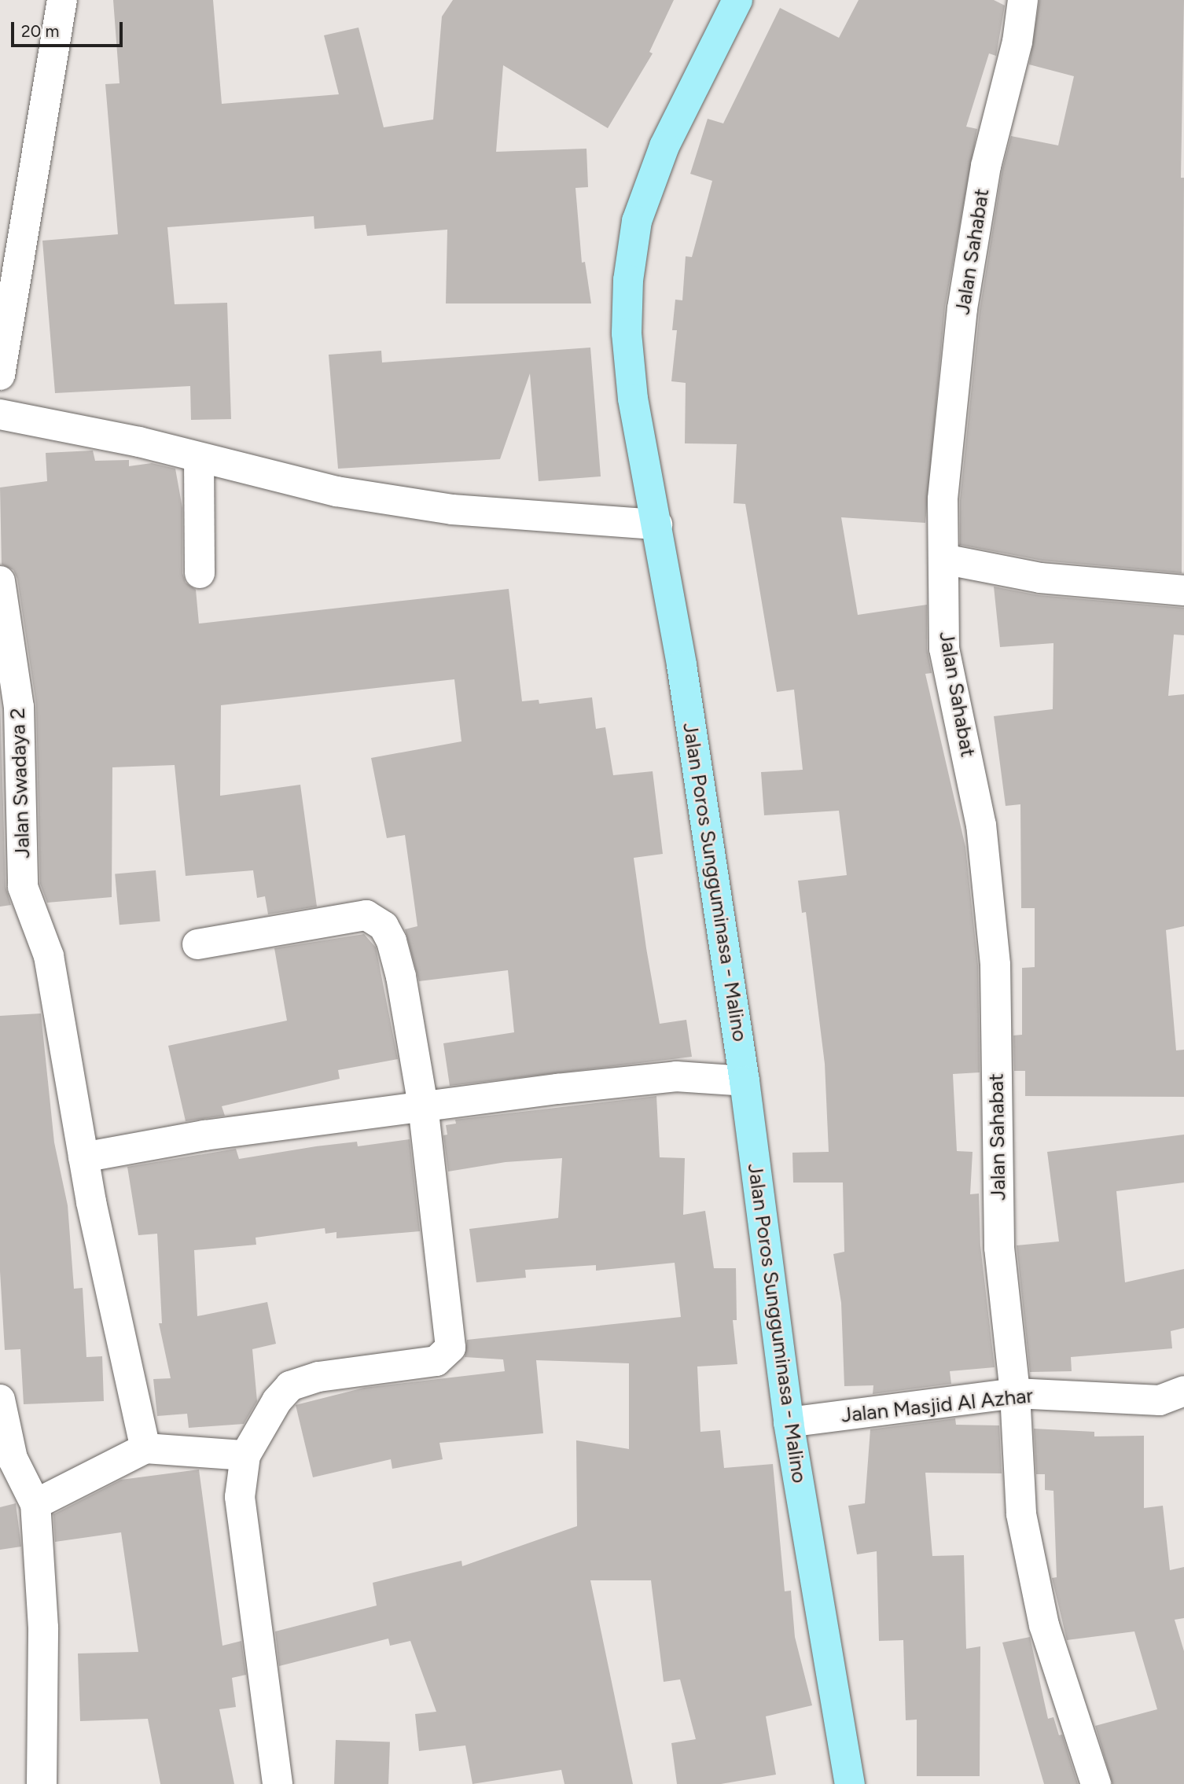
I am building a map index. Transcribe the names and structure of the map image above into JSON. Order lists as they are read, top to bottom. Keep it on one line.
{"streets":{"main road":["Jalan Poros Sungguminasa - Malino"],"street":["Jalan Sahabat","Jalan Swadaya 2","Jalan Masjid Al Azhar"]},"crossings":[["Jalan Sahabat","Jalan Masjid Al Azhar"],["Jalan Poros Sungguminasa - Malino","Jalan Masjid Al Azhar"]],"scale_bar":"20 m"}
